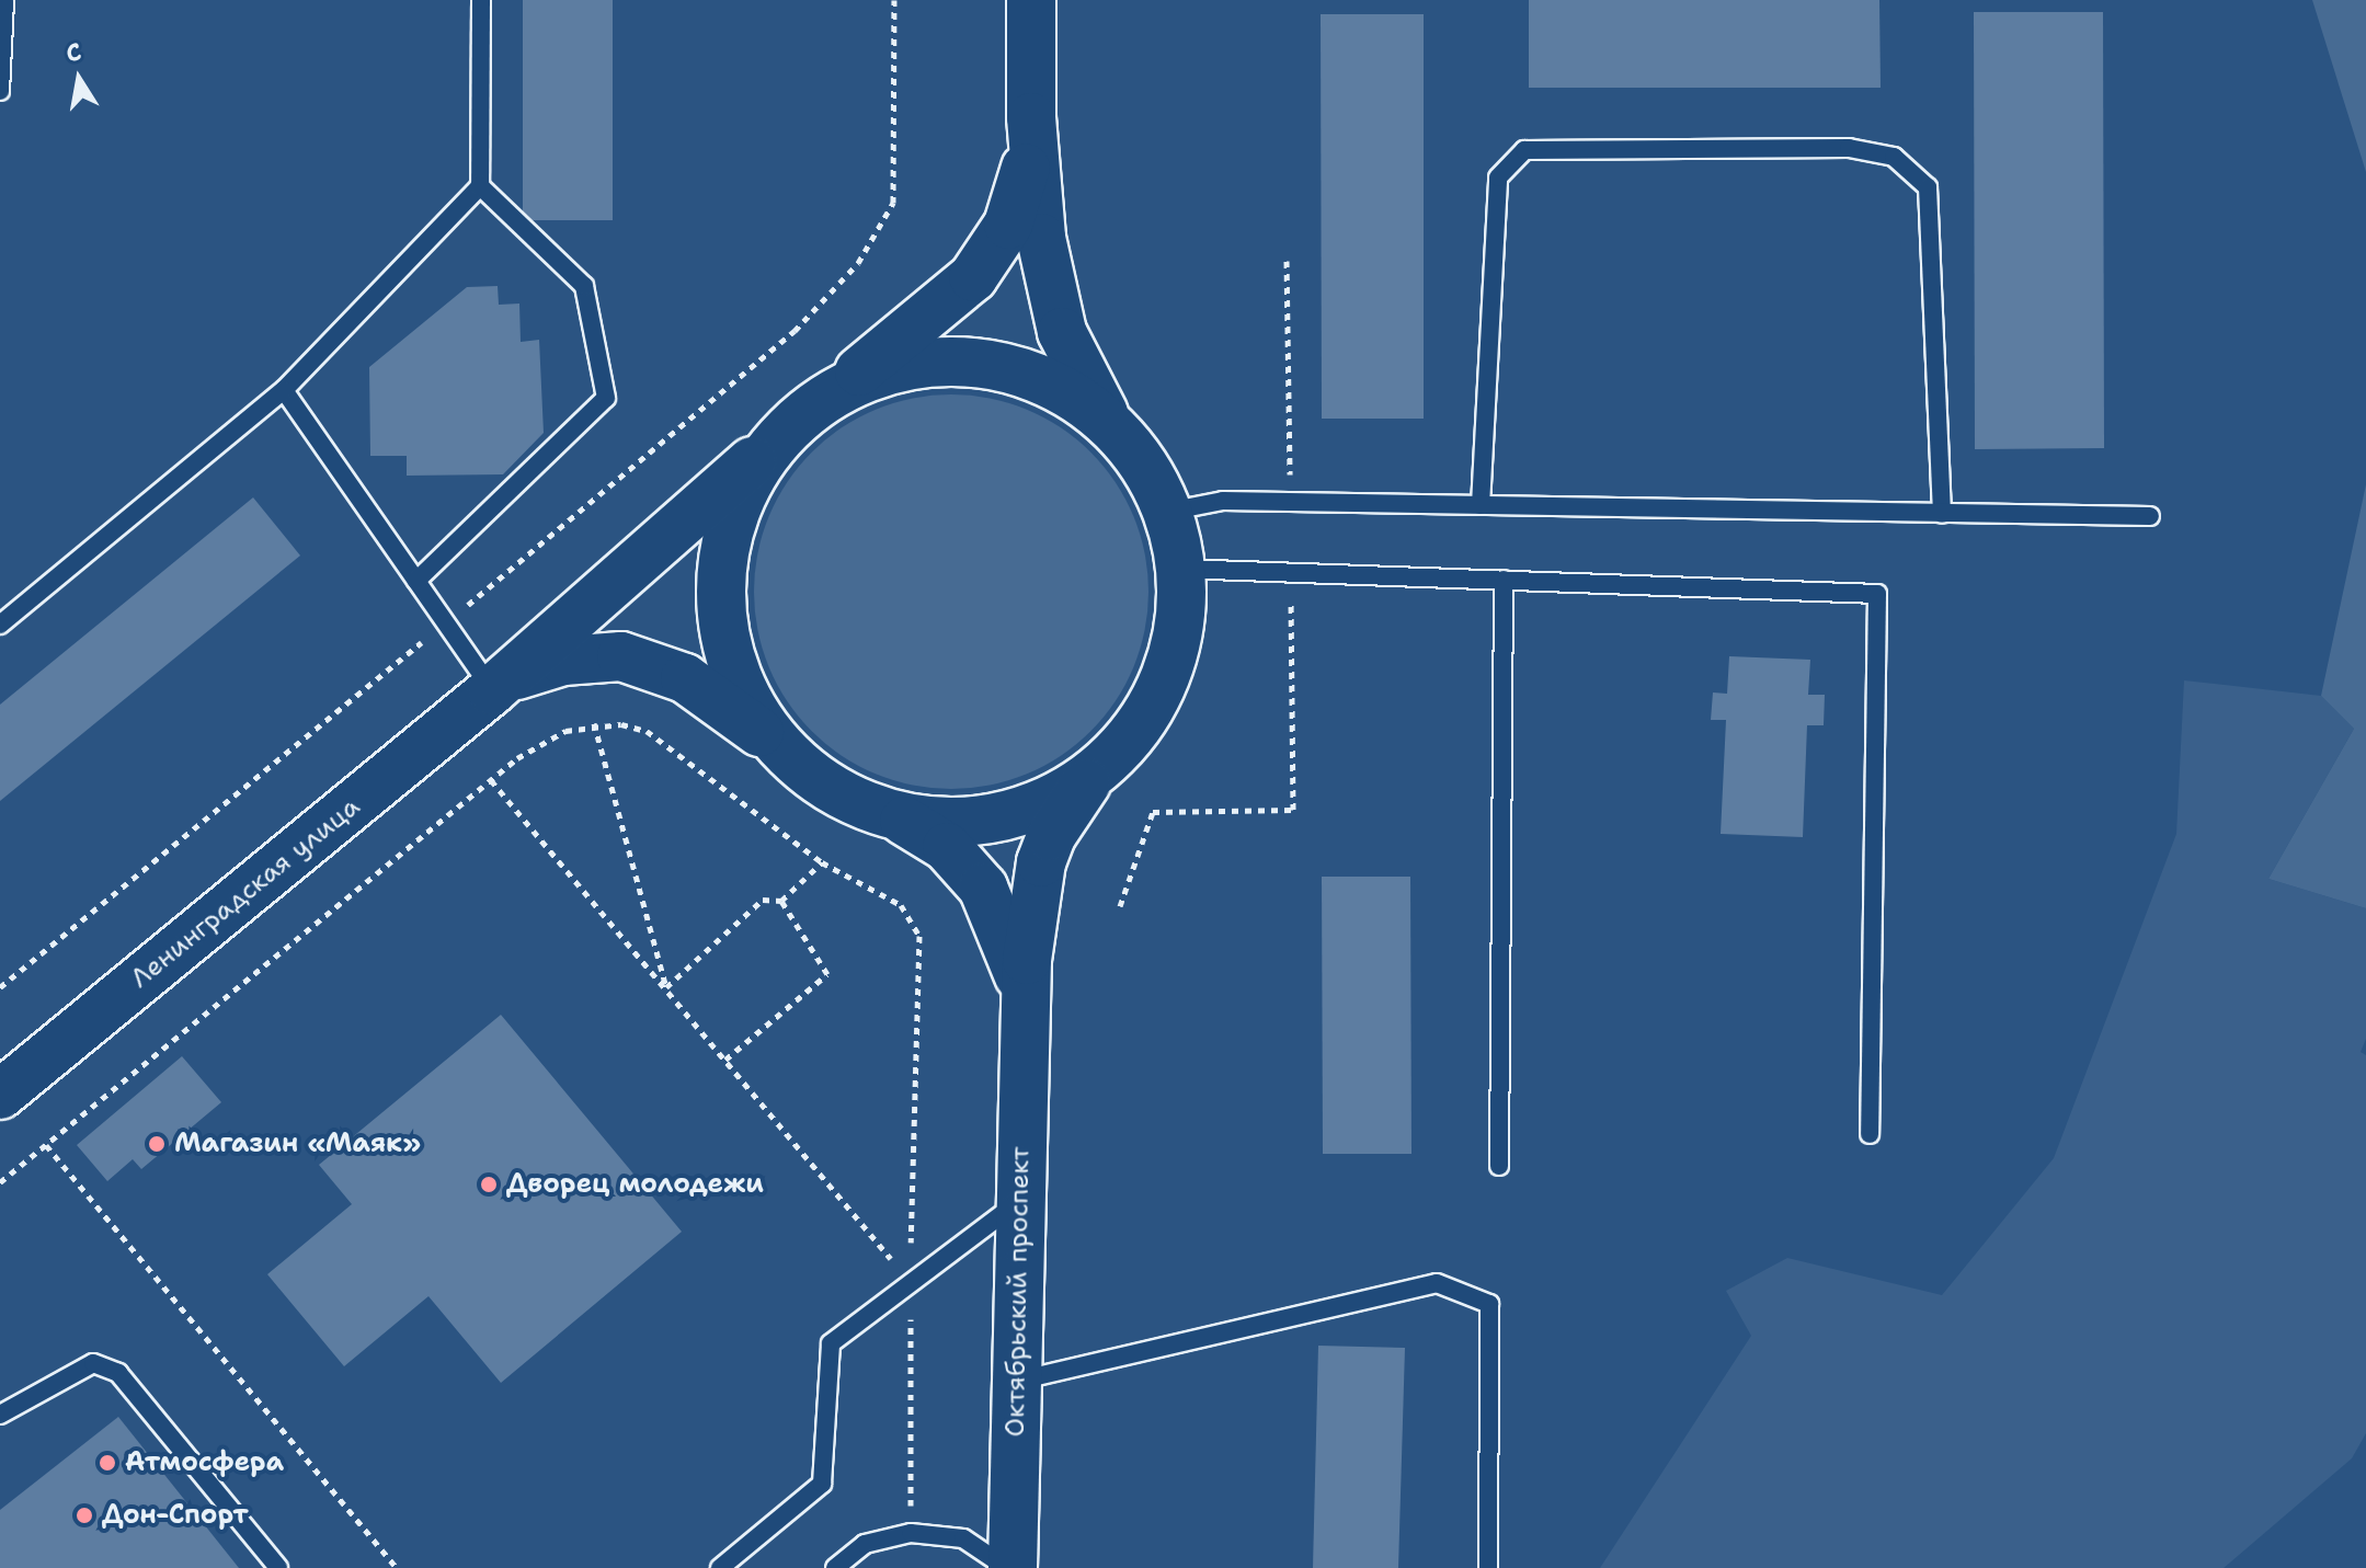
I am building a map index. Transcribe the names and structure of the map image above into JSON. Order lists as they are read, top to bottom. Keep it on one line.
{"streets":{"main road":["Ленинградская улица","Октябрьский проспект"]},"places":["Магазин «Маяк»","Дворец молодежи","Атмосфера","Дон-Спорт"],"north":"top"}
